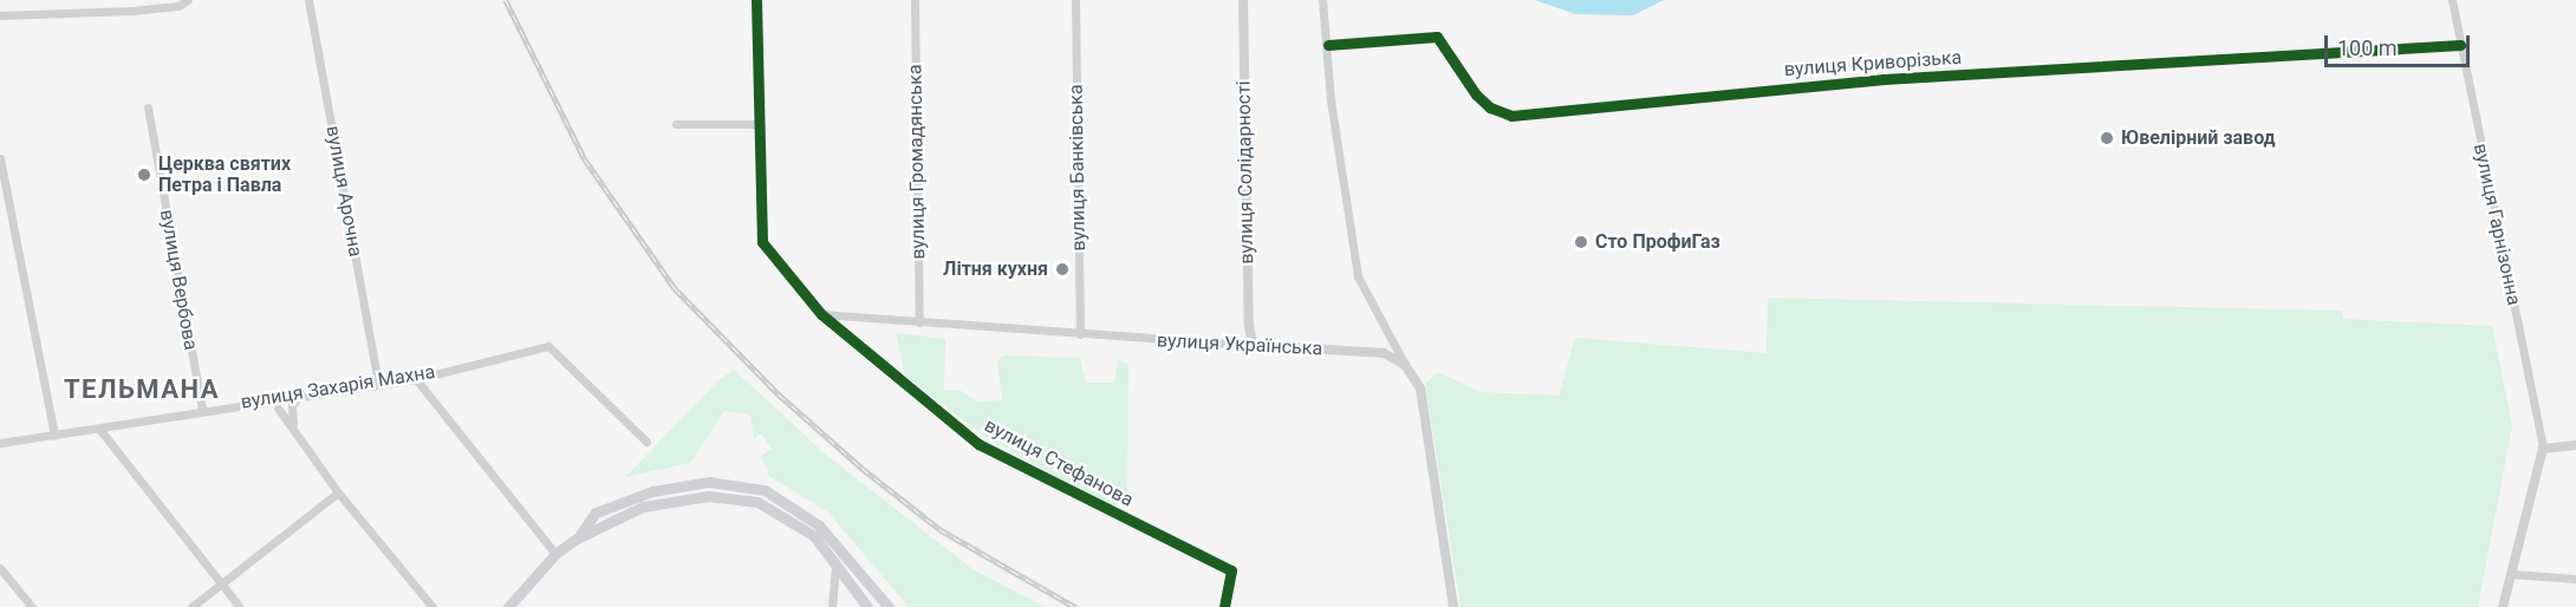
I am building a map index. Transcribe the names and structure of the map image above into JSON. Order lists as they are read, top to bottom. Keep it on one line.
{"streets":{"street":["вулиця Криворізька","вулиця Громадянська","вулиця Банківська","вулиця Солідарності","вулиця Арочна","вулиця Гарнізонна","вулиця Вербова","вулиця Українська","вулиця Захарія Махна","вулиця Стефанова"]},"crossings":[["вулиця Криворізька","вулиця Гарнізонна"],["вулиця Громадянська","вулиця Українська"],["вулиця Банківська","вулиця Українська"],["вулиця Солідарності","вулиця Українська"],["вулиця Арочна","вулиця Захарія Махна"],["вулиця Вербова","вулиця Захарія Махна"],["вулиця Українська","вулиця Стефанова"]],"districts":["ТЕЛЬМАНА"],"places":["Ювелірний завод","Церква святих Петра і Павла","Сто ПрофиГаз","Літня кухня"],"scale_bar":"100 m"}
